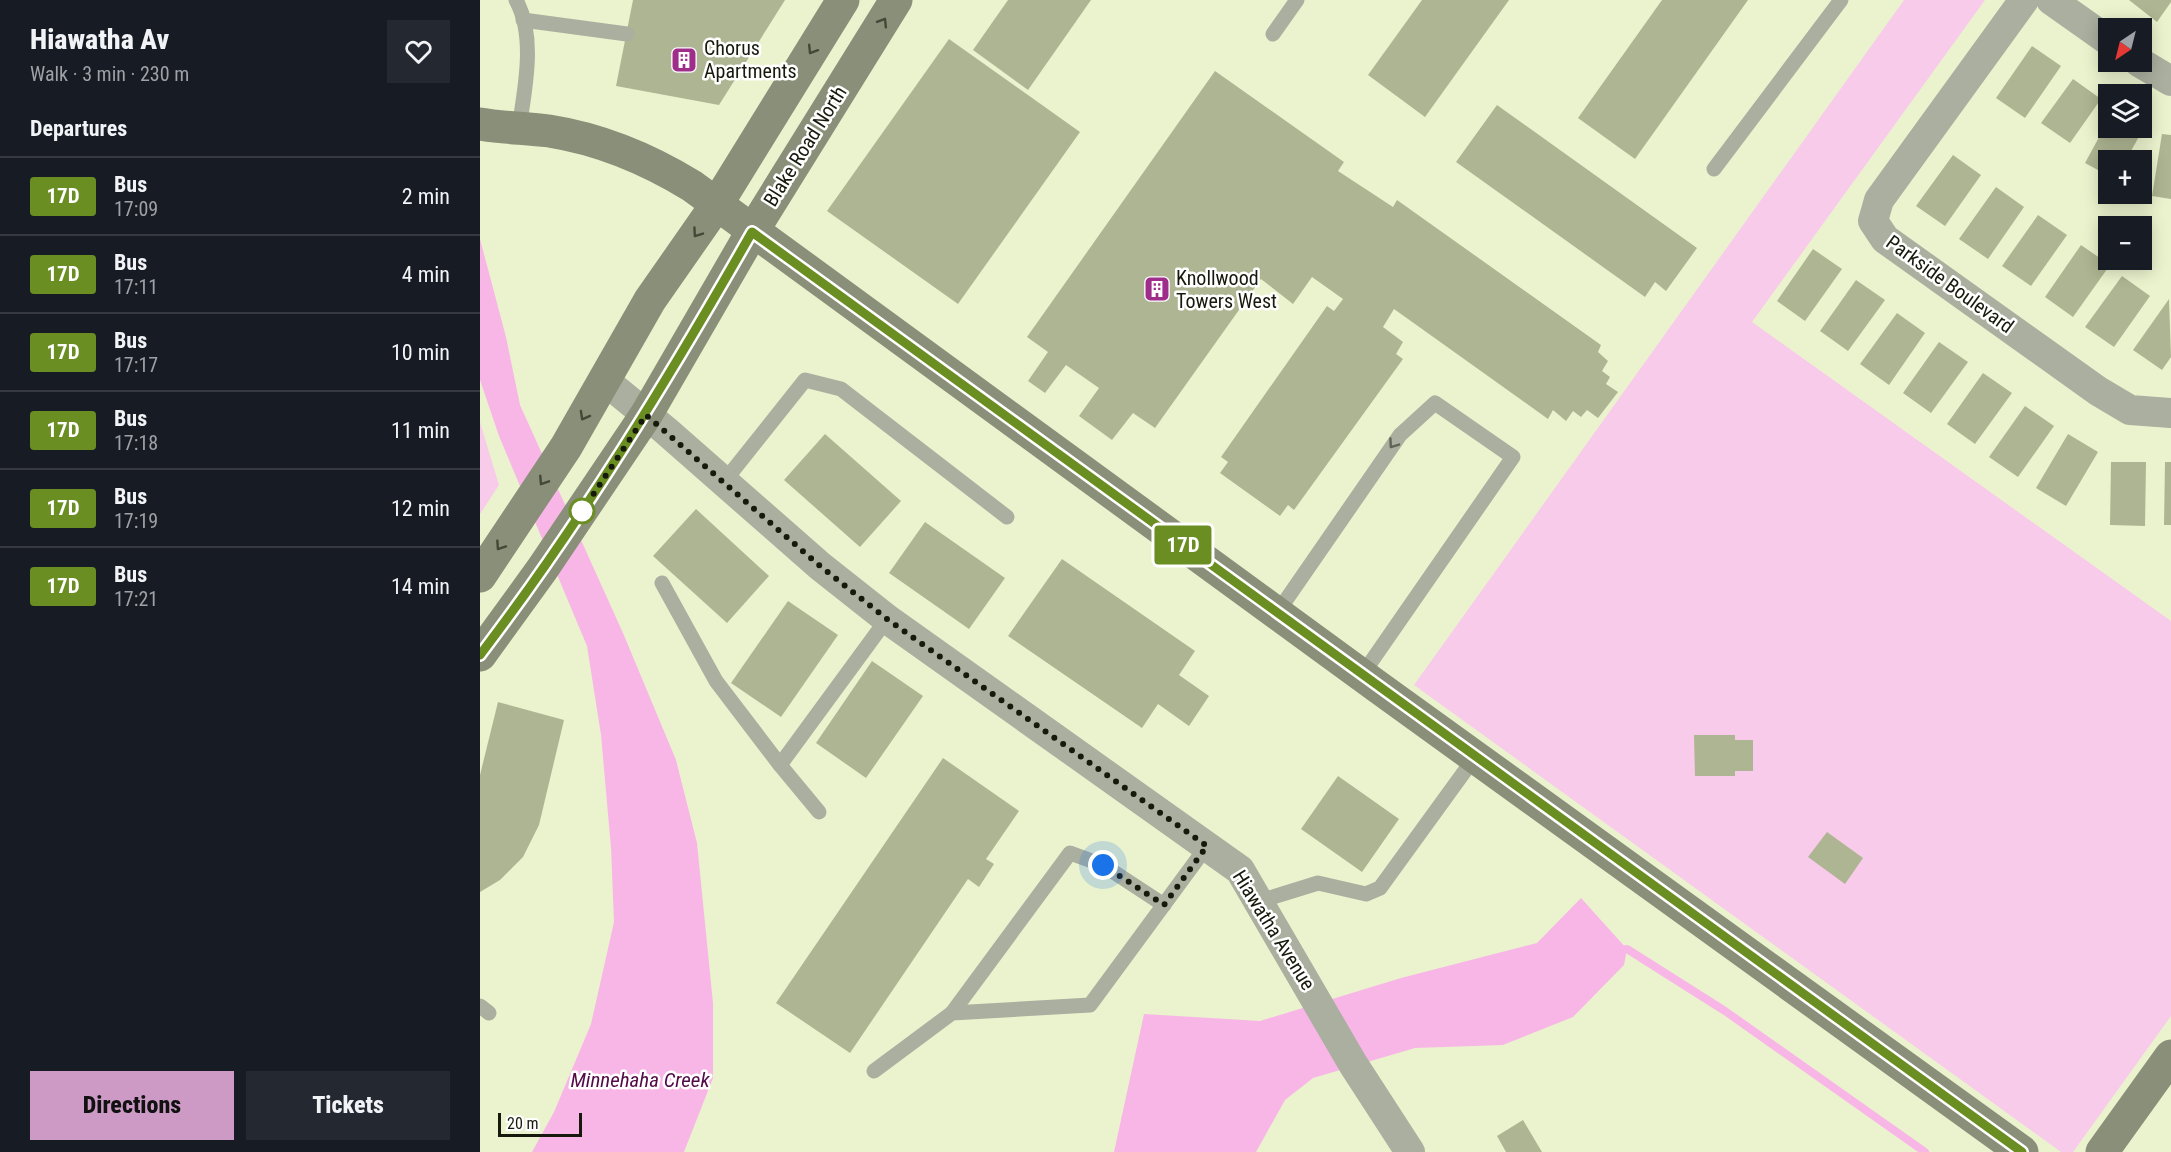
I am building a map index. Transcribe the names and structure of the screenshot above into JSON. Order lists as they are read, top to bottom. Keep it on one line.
{"streets":{"street":["Blake Road North","Parkside Boulevard","Hiawatha Avenue"]},"crossings":[["Blake Road North","Hiawatha Avenue"]],"water":["Minnehaha Creek"],"places":{"building":["Chorus Apartments","Knollwood Towers West"]},"lines":["bus line 17D"],"scale_bar":"20 m","north":"bottom left","page":{"heading":[["Hiawatha Av","Walk · 3 min · 230 m"],"Departures"],"on_map":"17D","map_buttons":["+","−"],"list":[{"mark":"17D","name":"Bus","note":"17:09","value":"2 min"},{"mark":"17D","name":"Bus","note":"17:11","value":"4 min"},{"mark":"17D","name":"Bus","note":"17:17","value":"10 min"},{"mark":"17D","name":"Bus","note":"17:18","value":"11 min"},{"mark":"17D","name":"Bus","note":"17:19","value":"12 min"},{"mark":"17D","name":"Bus","note":"17:21","value":"14 min"}],"buttons":["Directions","Tickets"],"scale":"20 m"}}
